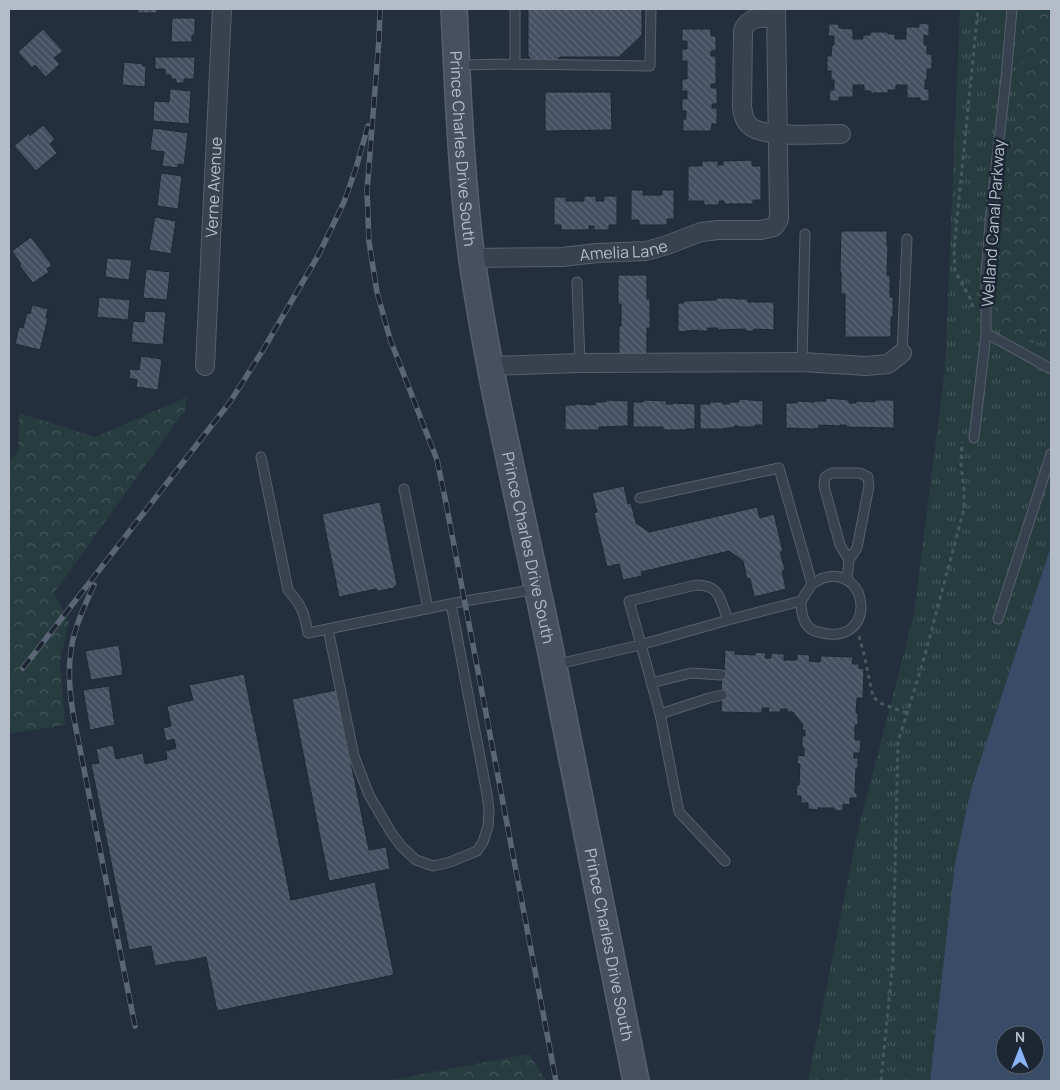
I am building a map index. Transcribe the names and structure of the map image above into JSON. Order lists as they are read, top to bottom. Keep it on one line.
{"streets":{"main road":["Prince Charles Drive South"],"street":["Verne Avenue","Amelia Lane"],"lane":["Welland Canal Parkway"]},"crossings":[["Prince Charles Drive South","Amelia Lane"]],"north":"top"}
